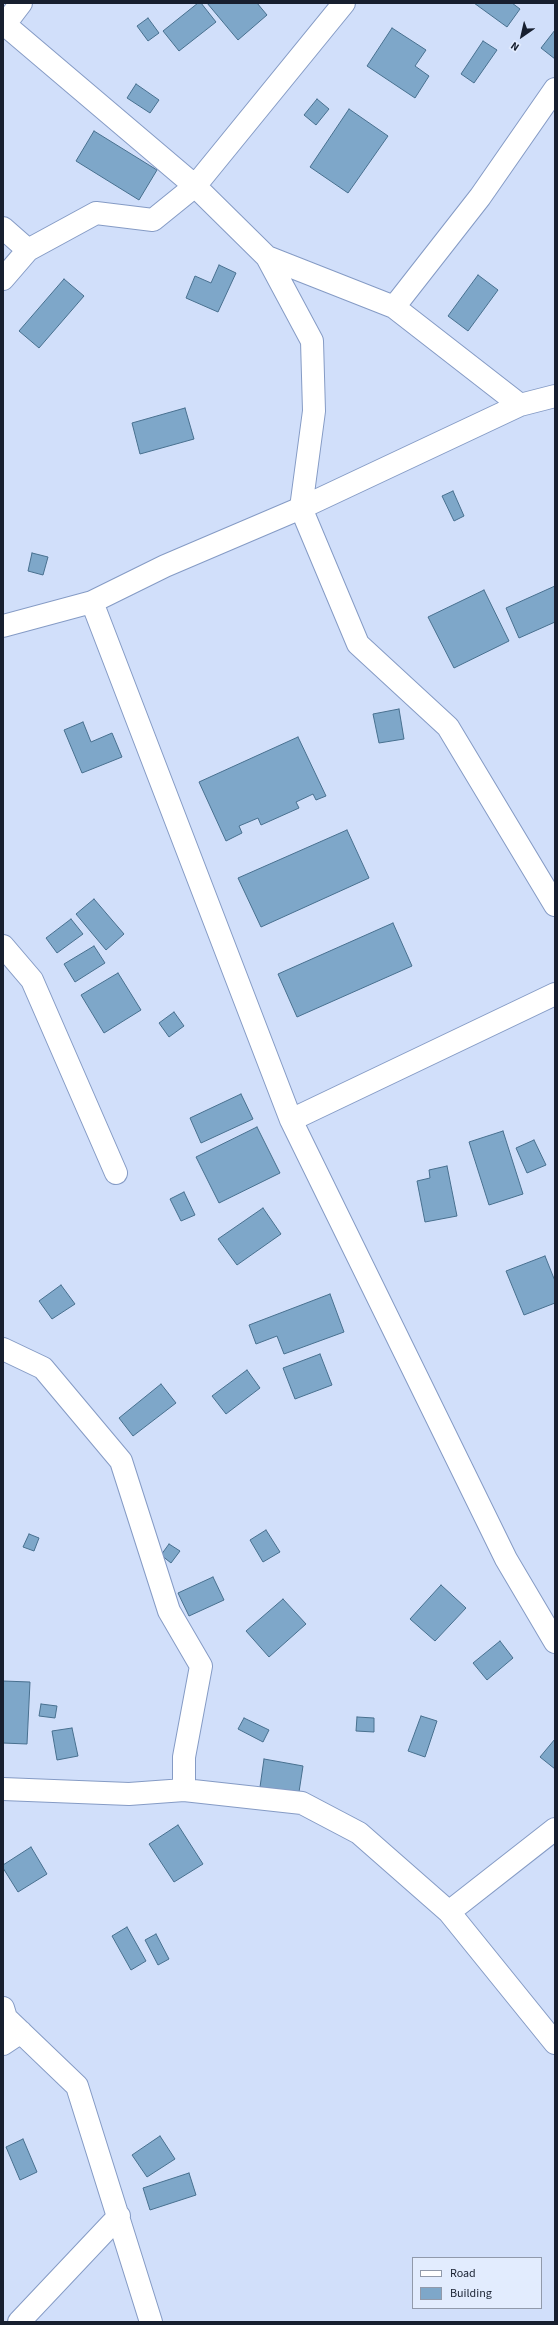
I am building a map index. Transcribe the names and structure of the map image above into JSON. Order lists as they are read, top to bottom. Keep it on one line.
{"legend":["Road","Building"],"north":"bottom left"}
